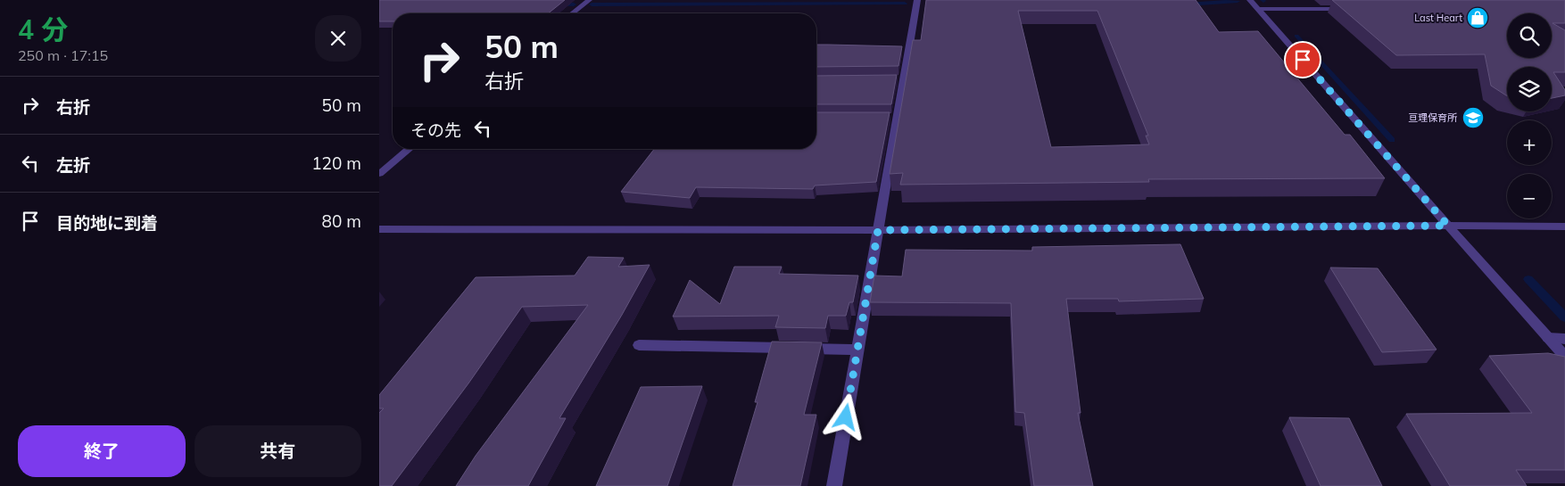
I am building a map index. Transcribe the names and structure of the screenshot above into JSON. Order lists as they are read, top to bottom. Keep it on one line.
{"places":{"shop":["Last Heart"],"school or university":["亘理保育所"]},"page":{"heading":["4 分","250 m · 17:15"],"map_buttons":["+","−"],"turn":["50 m","右折"],"list":[{"name":"右折","value":"50 m"},{"name":"左折","value":"120 m"},{"name":"目的地に到着","value":"80 m"}],"then":"その先","buttons":["終了","共有"]}}
